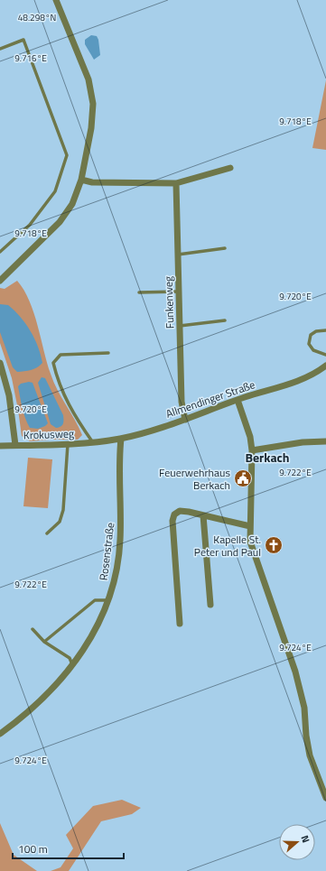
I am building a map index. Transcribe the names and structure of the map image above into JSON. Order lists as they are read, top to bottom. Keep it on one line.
{"streets":{"street":["Funkenweg","Allmendinger Straße","Krokusweg","Rosenstraße"]},"crossings":[["Funkenweg","Allmendinger Straße"],["Allmendinger Straße","Krokusweg"],["Allmendinger Straße","Rosenstraße"]],"districts":["Berkach"],"places":{"public building":["Feuerwehrhaus Berkach"],"church":["Kapelle St. Peter und Paul"]},"scale_bar":"100 m","north":"right","coordinates":["48.298°N","9.716°E","9.718°E","9.720°E","9.722°E","9.724°E"]}
